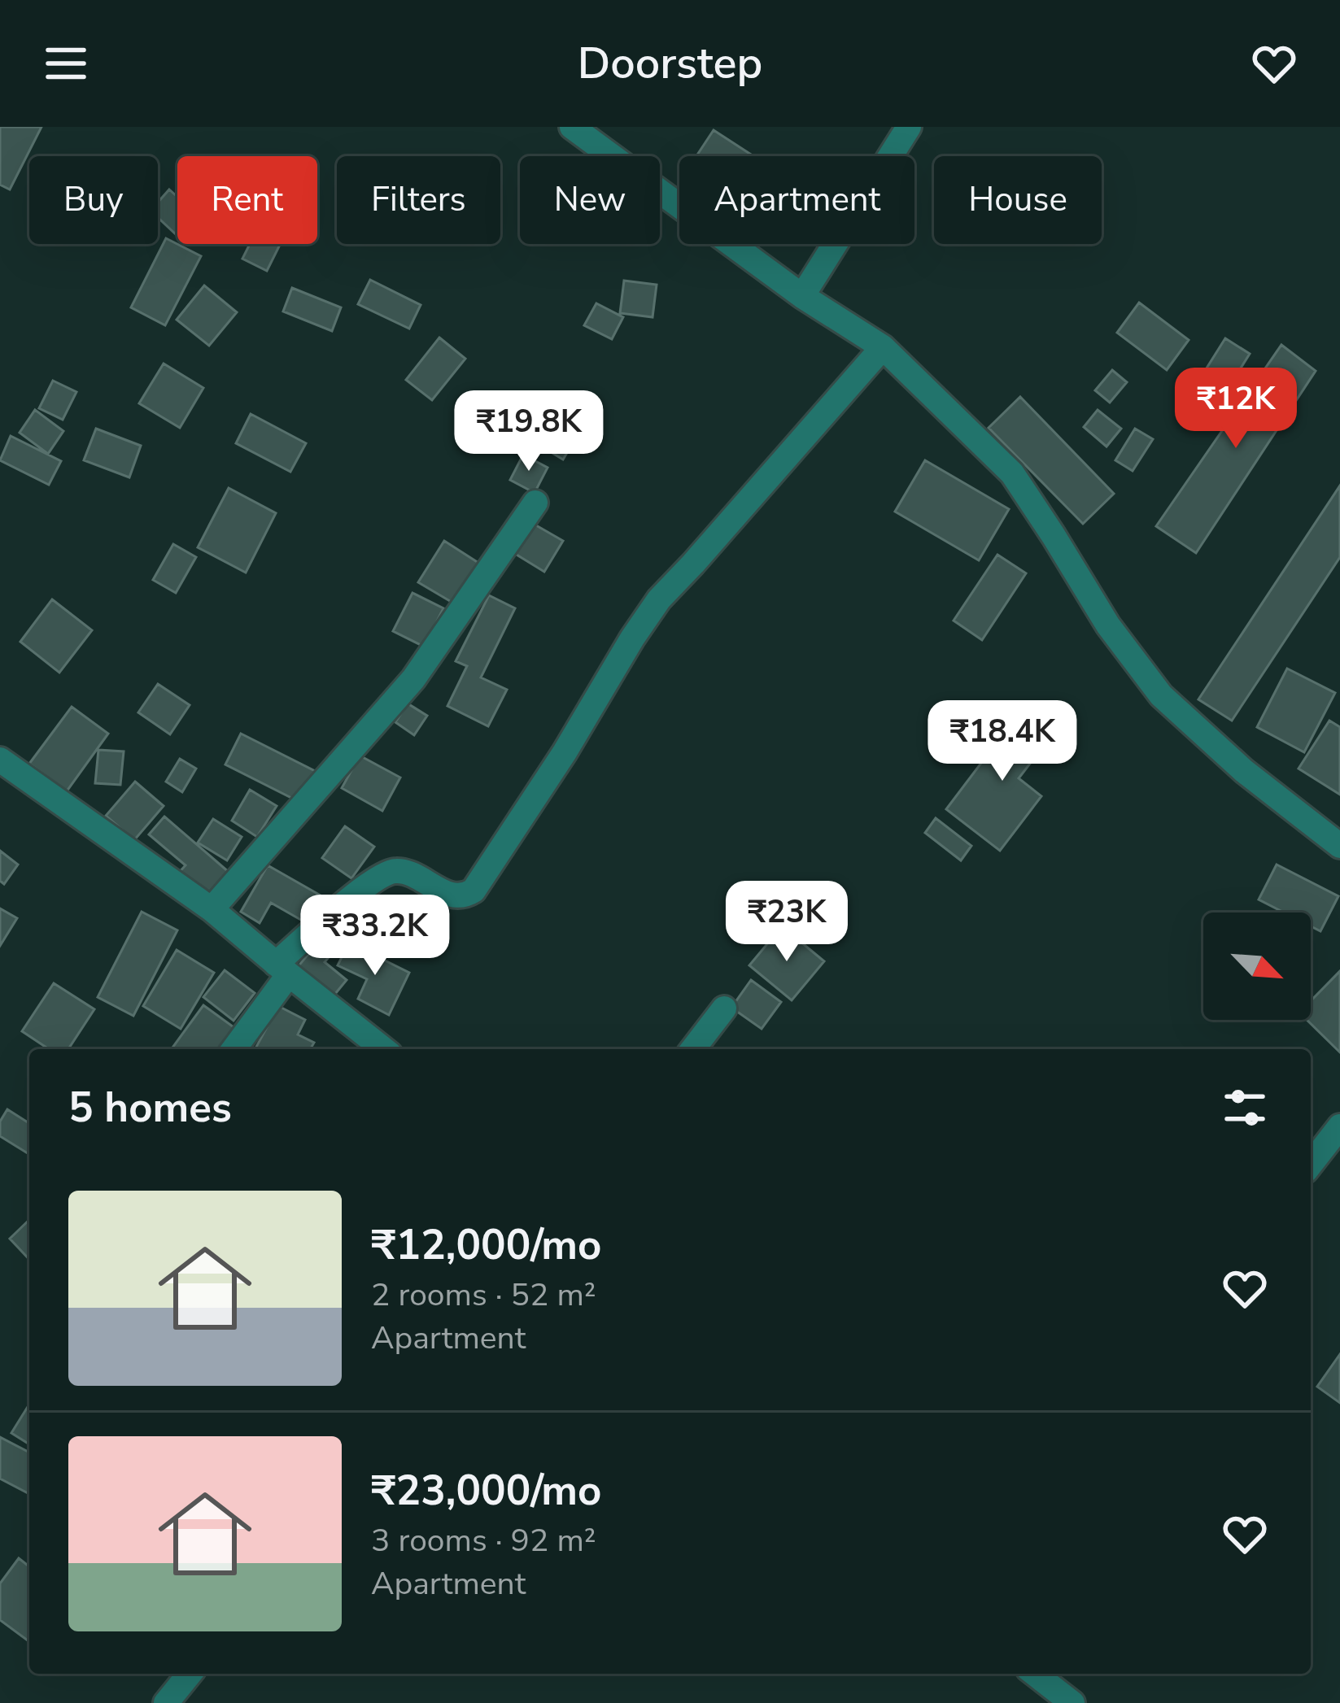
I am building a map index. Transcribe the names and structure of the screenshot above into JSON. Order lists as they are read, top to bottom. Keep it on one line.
{"north":"bottom right","page":{"header":"Doorstep","chip":["Buy","Rent","Filters","New","Apartment","House"],"price":["₹12K","₹19.8K","₹18.4K","₹23K","₹33.2K"],"heading":"5 homes","list":[{"name":"₹12,000/mo","note":"2 rooms · 52 m² · Apartment"},{"name":"₹23,000/mo","note":"3 rooms · 92 m² · Apartment"}]}}
